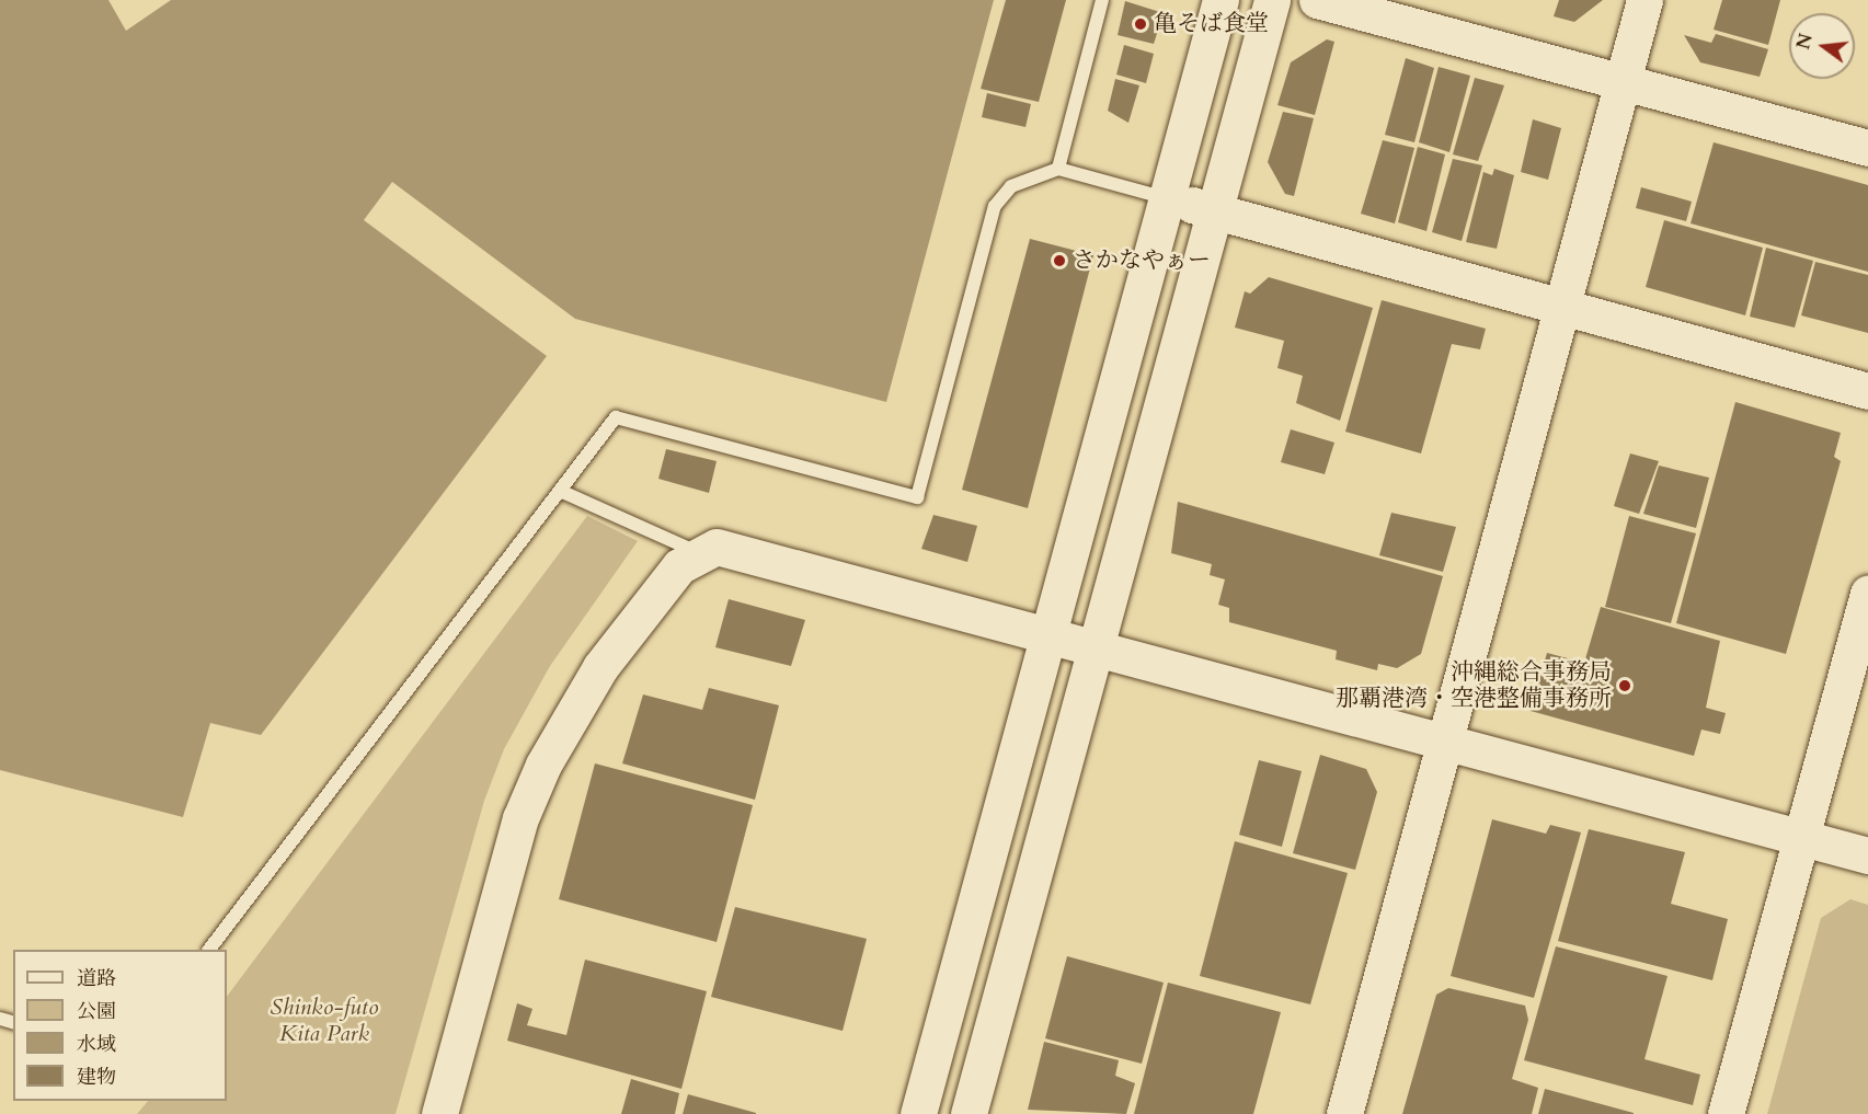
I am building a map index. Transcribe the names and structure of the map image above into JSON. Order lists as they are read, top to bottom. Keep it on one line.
{"parks":["Shinko-futo Kita Park"],"places":["亀そば食堂","さかなやぁー","沖縄総合事務局 那覇港湾・空港整備事務所"],"legend":["道路","公園","水域","建物"],"north":"left"}
